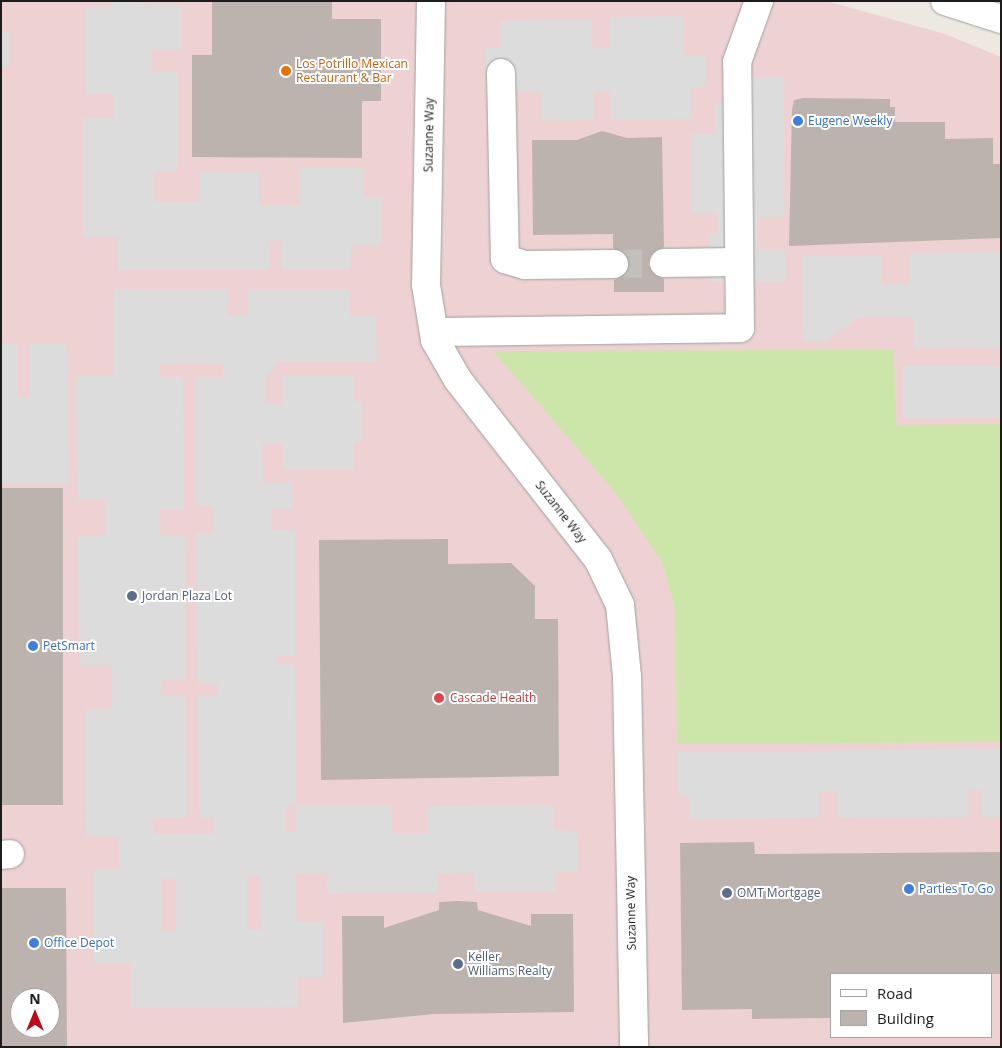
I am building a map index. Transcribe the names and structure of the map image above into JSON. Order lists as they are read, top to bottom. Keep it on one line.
{"streets":{"street":["Suzanne Way"]},"places":["Los Potrillo Mexican Restaurant & Bar","Eugene Weekly","Jordan Plaza Lot","PetSmart","Cascade Health","Parties To Go","OMT Mortgage","Office Depot","Keller Williams Realty"],"legend":["Road","Building"],"north":"top"}
